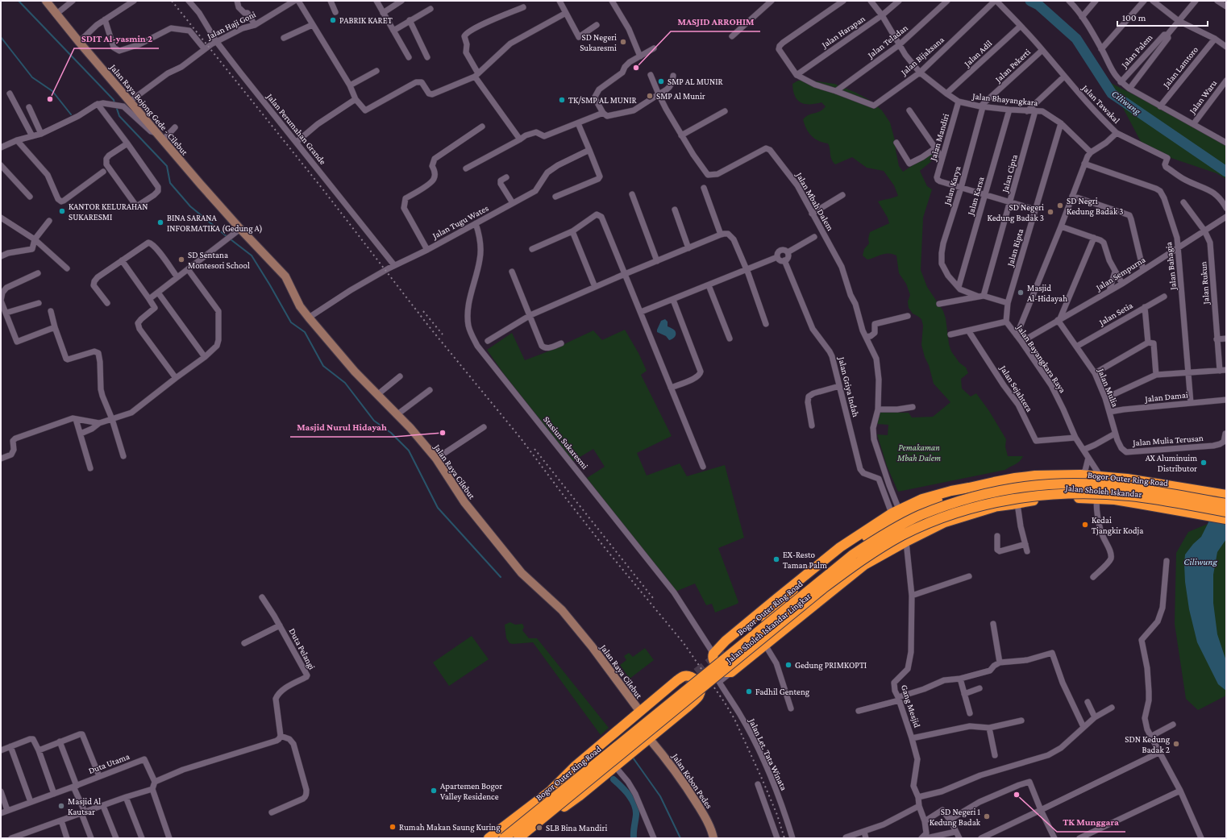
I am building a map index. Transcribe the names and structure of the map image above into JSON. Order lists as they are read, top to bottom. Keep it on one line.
{"streets":{"highway":["Bogor Outer Ring Road","Jalan Sholeh Iskandar","Jalan Sholeh Iskandar Lingkar"],"main road":["Jalan Raya Bojong Gede - Cilebut","Jalan Raya Cilebut","Jalan Kebon Pedes"],"street":["Jalan Haji Goni","Jalan Harapan","Jalan Teladan","Jalan Palem","Jalan Adil","Jalan Bijaksana","Jalan Pekerti","Jalan Lamtoro","Jalan Waru","Jalan Bhayangkara","Jalan Tawakal","Jalan Perumahan Grande","Jalan Mandiri","Jalan Cipta","Jalan Karya","Jalan Karsa","Jalan Mbah Dalem","Jalan Tugu Wates","Jalan Ripta","Jalan Bahagia","Jalan Sempurna","Jalan Rukun","Jalan Setia","Jalan Bayangkara Raya","Jalan Griya Indah","Jalan Mulia","Jalan Sejahtera","Jalan Damai","Jalan Mulia Terusan","Stasiun Sukaresmi","Duta Pelangi","Gang Mesjid","Jalan Let. Tata Winata","Duta Utama"]},"crossings":[["Jalan Haji Goni","Jalan Raya Bojong Gede - Cilebut"],["Jalan Haji Goni","Jalan Perumahan Grande"],["Jalan Harapan","Jalan Bhayangkara"],["Jalan Teladan","Jalan Bijaksana"],["Jalan Teladan","Jalan Bhayangkara"],["Jalan Adil","Jalan Bhayangkara"],["Jalan Adil","Jalan Tawakal"],["Jalan Bijaksana","Jalan Bhayangkara"],["Jalan Bijaksana","Jalan Tawakal"],["Jalan Pekerti","Jalan Bhayangkara"],["Jalan Pekerti","Jalan Tawakal"],["Jalan Pekerti","Jalan Karya"],["Jalan Bhayangkara","Jalan Tawakal"],["Jalan Bhayangkara","Jalan Mandiri"],["Jalan Bhayangkara","Jalan Cipta"],["Jalan Bhayangkara","Jalan Karya"],["Jalan Bhayangkara","Jalan Karsa"],["Jalan Bhayangkara","Jalan Ripta"],["Jalan Raya Bojong Gede - Cilebut","Jalan Raya Cilebut"],["Jalan Perumahan Grande","Jalan Tugu Wates"],["Jalan Mandiri","Jalan Karya"],["Jalan Karya","Jalan Karsa"],["Jalan Mbah Dalem","Jalan Griya Indah"],["Jalan Mbah Dalem","Jalan Sholeh Iskandar Lingkar"],["Jalan Tugu Wates","Stasiun Sukaresmi"],["Jalan Tugu Wates","Jalan Raya Cilebut"],["Jalan Ripta","Jalan Bayangkara Raya"],["Jalan Bahagia","Jalan Sempurna"],["Jalan Bahagia","Jalan Damai"],["Jalan Sempurna","Jalan Rukun"],["Jalan Sempurna","Jalan Bayangkara Raya"],["Jalan Sempurna","Jalan Mulia"],["Jalan Setia","Jalan Mulia"],["Jalan Bayangkara Raya","Jalan Sejahtera"],["Jalan Bayangkara Raya","Jalan Sholeh Iskandar"],["Jalan Griya Indah","Jalan Sholeh Iskandar Lingkar"],["Jalan Mulia","Jalan Damai"],["Jalan Mulia","Jalan Mulia Terusan"],["Stasiun Sukaresmi","Jalan Sholeh Iskandar Lingkar"],["Jalan Sholeh Iskandar","Jalan Sholeh Iskandar Lingkar"],["Jalan Sholeh Iskandar Lingkar","Gang Mesjid"],["Jalan Sholeh Iskandar Lingkar","Jalan Let. Tata Winata"]],"water":["Ciliwung"],"parks":["Pemakaman Mbah Dalem"],"places":["PABRIK KARET","SD Negeri Sukaresmi","MASJID ARROHIM","SMP AL MUNIR","SMP Al Munir","SDIT Al-yasmin 2","TK/SMP AL MUNIR","SD Negri Kedung Badak 3","KANTOR KELURAHAN SUKARESMI","SD Negeri Kedung Badak 3","BINA SARANA INFORMATIKA (Gedung A)","SD Sentana Montesori School","Masjid Al-Hidayah","Masjid Nurul Hidayah","AX Aluminuim Distributor","Kedai Tjangkir Kodja","EX-Resto Taman Palm","Gedung PRIMKOPTI","Fadhil Genteng","SDN Kedung Badak 2","Apartemen Bogor Valley Residence","TK Munggara","Masjid Al Kautsar","SD Negeri 1 Kedung Badak","Rumah Makan Saung Kuring","SLB Bina Mandiri"],"scale_bar":"100 m"}
